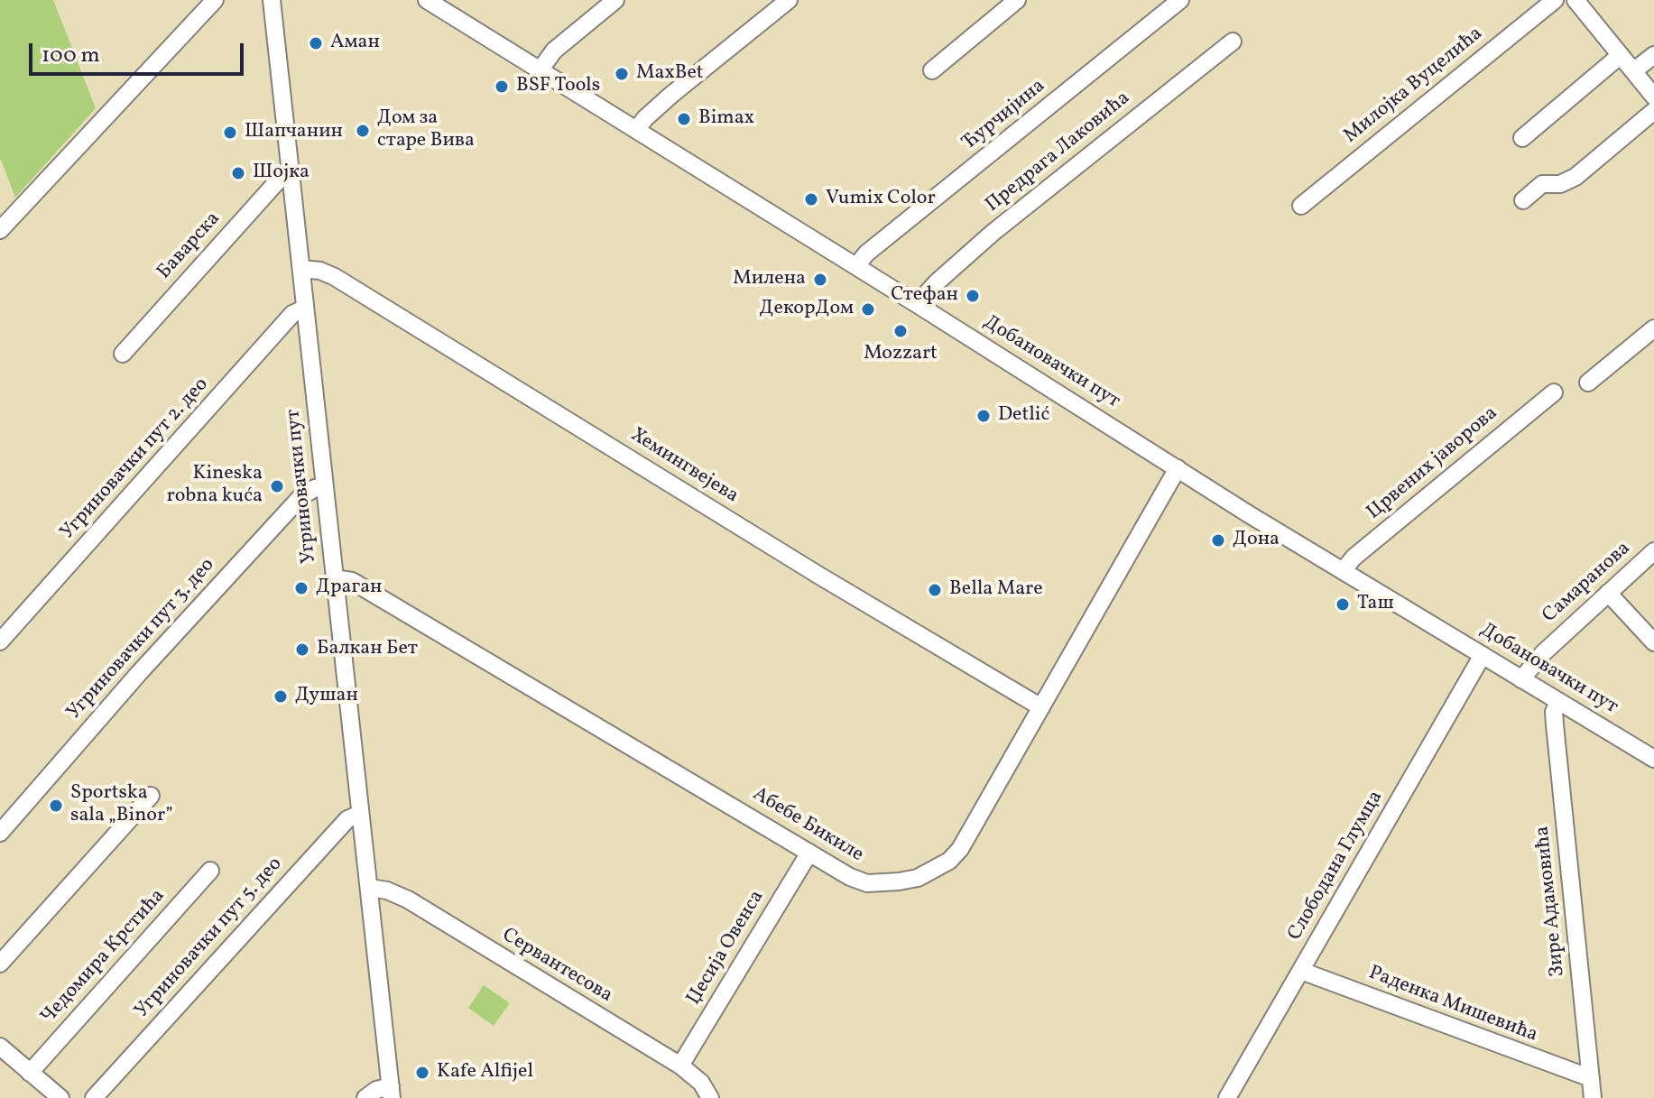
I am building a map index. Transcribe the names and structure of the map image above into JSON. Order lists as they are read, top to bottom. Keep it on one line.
{"streets":{"street":["Милојка Вуцелића","Ћурчијина","Предрага Лаковића","Баварска","Добановачки пут","Угриновачки пут 2. део","Црвених јаворова","Хемингвејева","Угриновачки пут","Самаранова","Угриновачки пут 3. део","Абебе Бикиле","Слободана Глумца","Зире Адамовића","Угриновачки пут 5. део","Џесија Овенса","Чедомира Крстића","Сервантесова","Раденка Мишевића"]},"crossings":[["Ћурчијина","Добановачки пут"],["Предрага Лаковића","Добановачки пут"],["Баварска","Угриновачки пут"],["Добановачки пут","Црвених јаворова"],["Добановачки пут","Самаранова"],["Добановачки пут","Абебе Бикиле"],["Добановачки пут","Слободана Глумца"],["Добановачки пут","Зире Адамовића"],["Угриновачки пут 2. део","Угриновачки пут"],["Хемингвејева","Угриновачки пут"],["Хемингвејева","Абебе Бикиле"],["Угриновачки пут","Угриновачки пут 3. део"],["Угриновачки пут","Абебе Бикиле"],["Угриновачки пут","Угриновачки пут 5. део"],["Угриновачки пут","Сервантесова"],["Абебе Бикиле","Џесија Овенса"],["Слободана Глумца","Раденка Мишевића"],["Зире Адамовића","Раденка Мишевића"],["Џесија Овенса","Сервантесова"]],"places":["Аман","MaxBet","BSF Tools","Bimax","Дом за старе Вива","Шапчанин","Шојка","Vumix Color","Милена","Стефан","ДекорДом","Mozzart","Detlić","Kineska robna kuća","Дона","Драган","Bella Mare","Таш","Балкан Бет","Душан","Sportska sala „Binor”","Kafe Alfijel"],"scale_bar":"100 m"}
